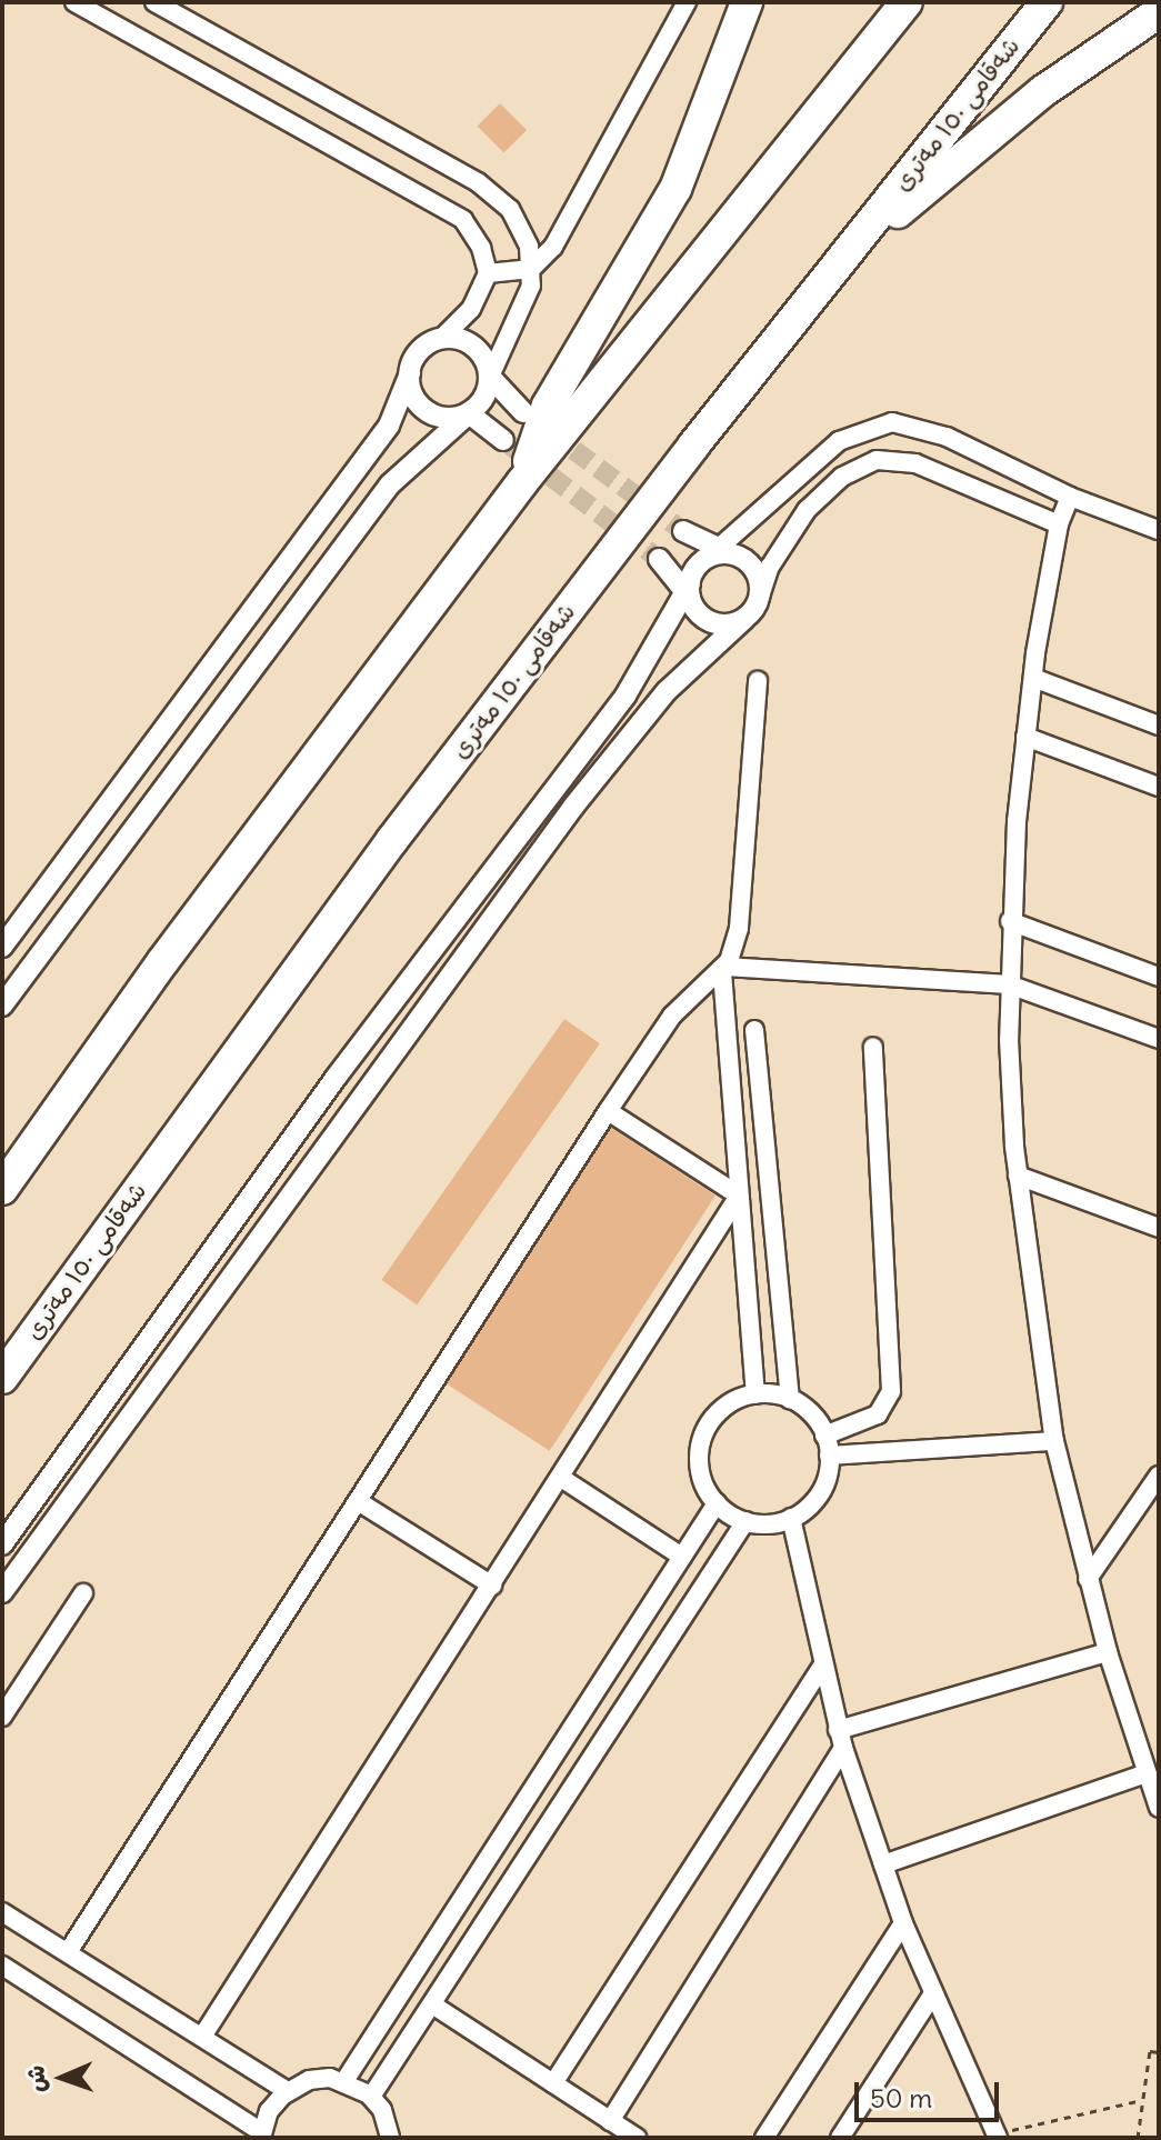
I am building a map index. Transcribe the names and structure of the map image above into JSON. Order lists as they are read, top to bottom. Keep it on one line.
{"streets":{"highway":["شەقامی ١٥٠ مەتری"]},"scale_bar":"50 m","north":"left"}
